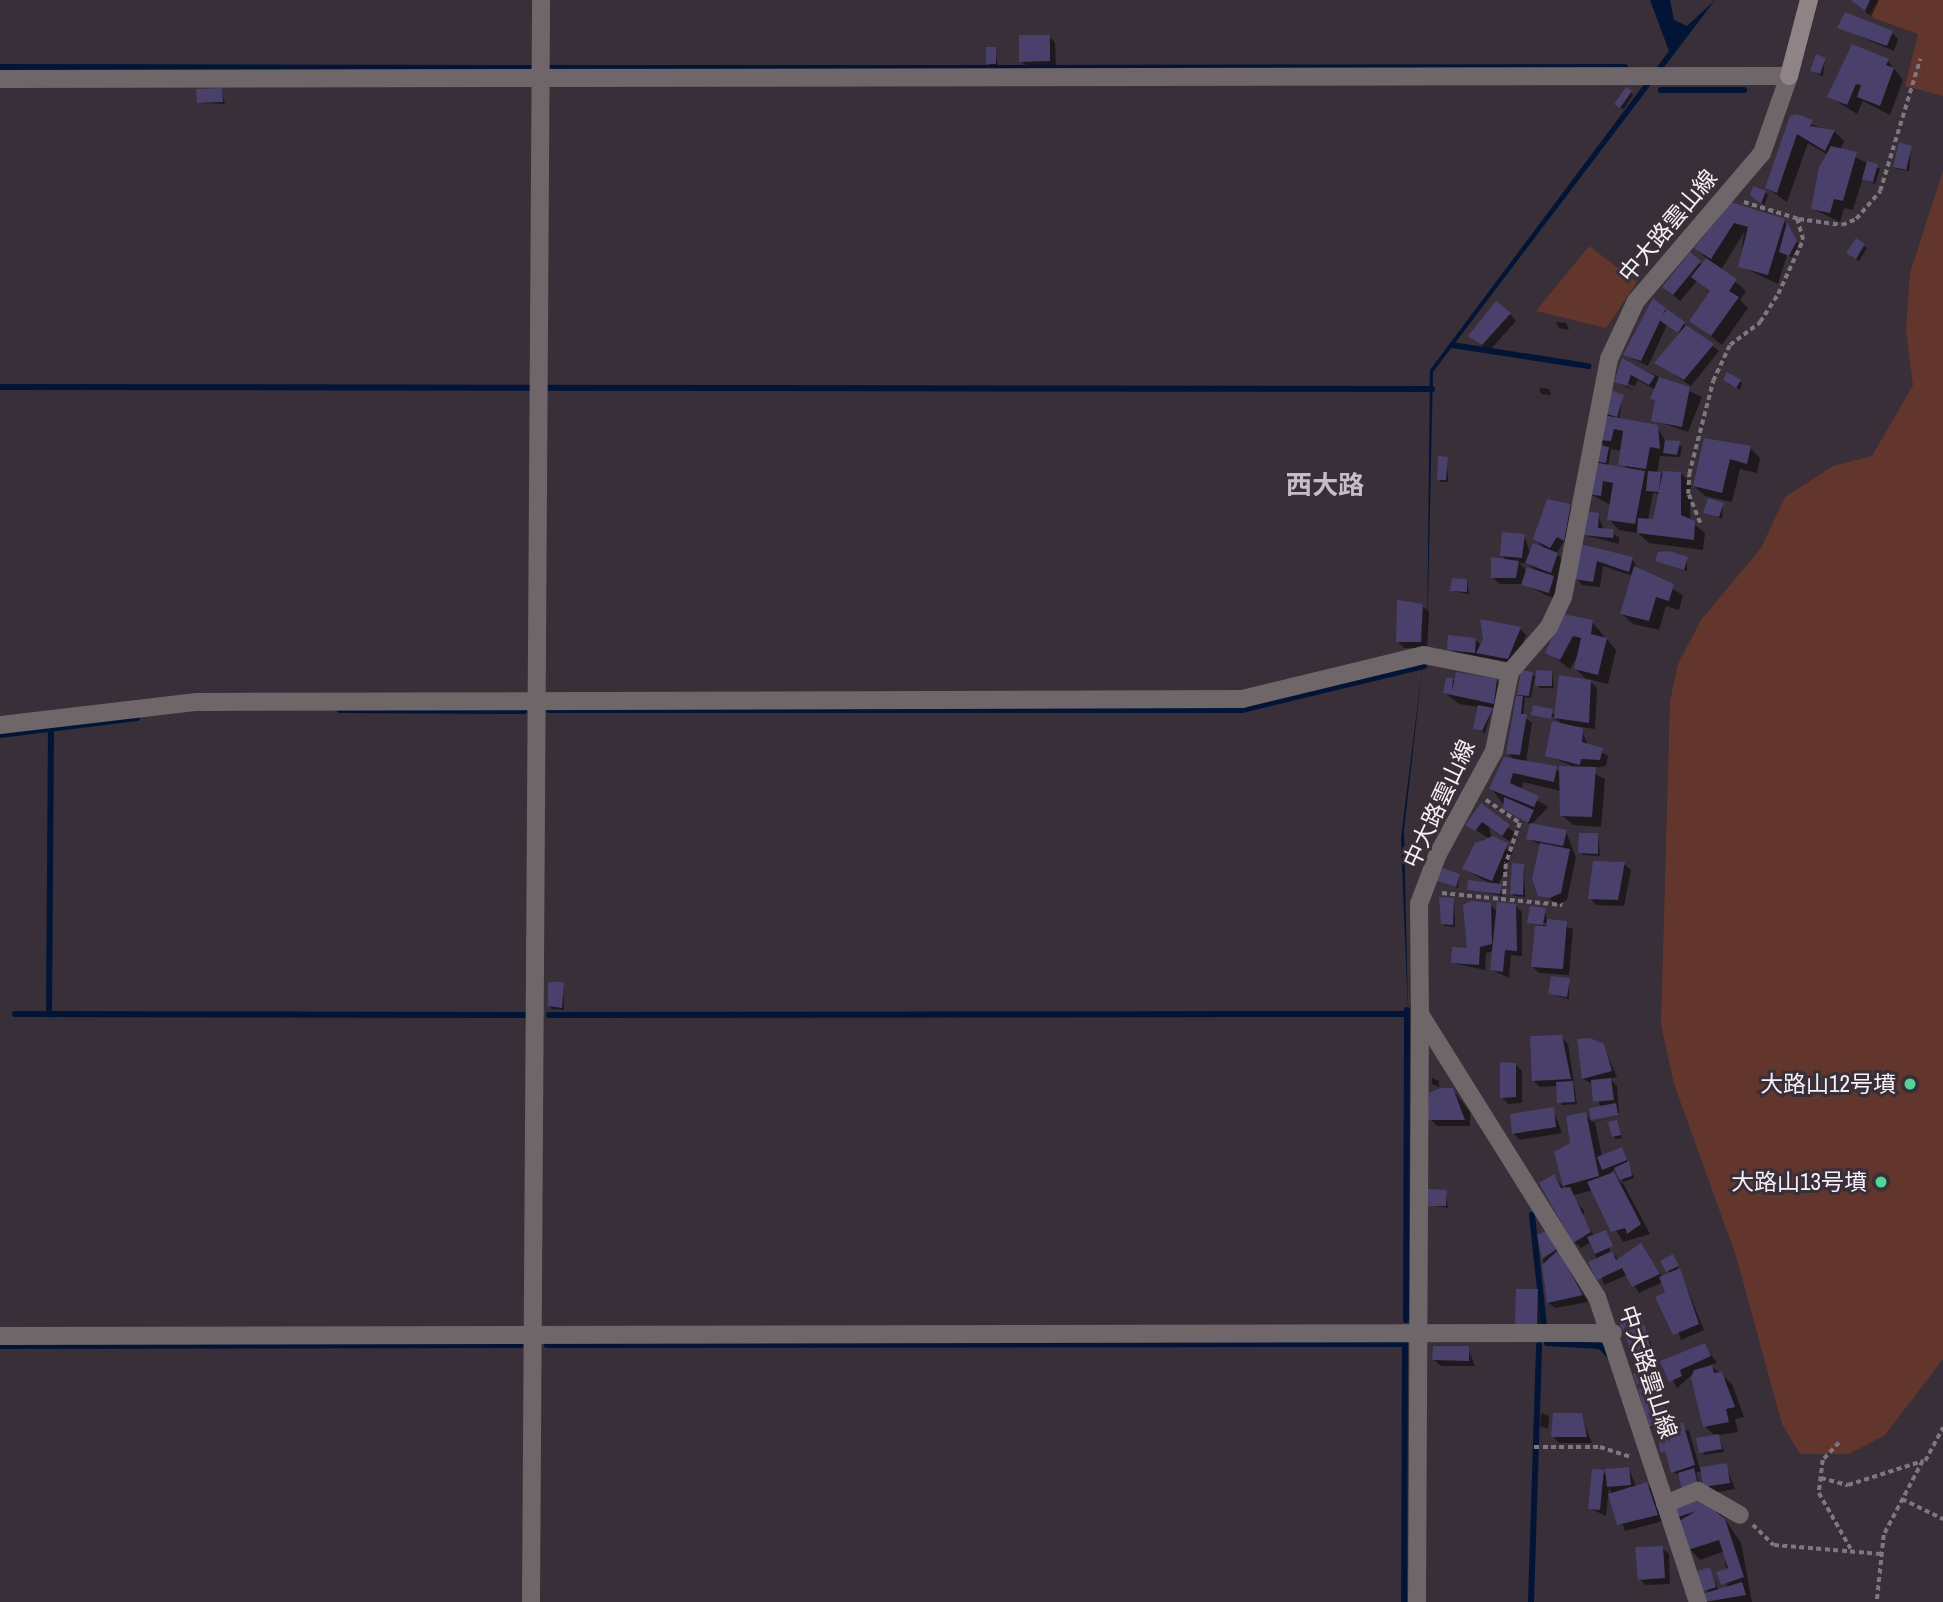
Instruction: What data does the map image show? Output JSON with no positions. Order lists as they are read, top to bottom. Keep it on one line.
{"streets":{"street":["中大路雲山線"]},"districts":["西大路"],"places":["大路山12号墳","大路山13号墳"]}
